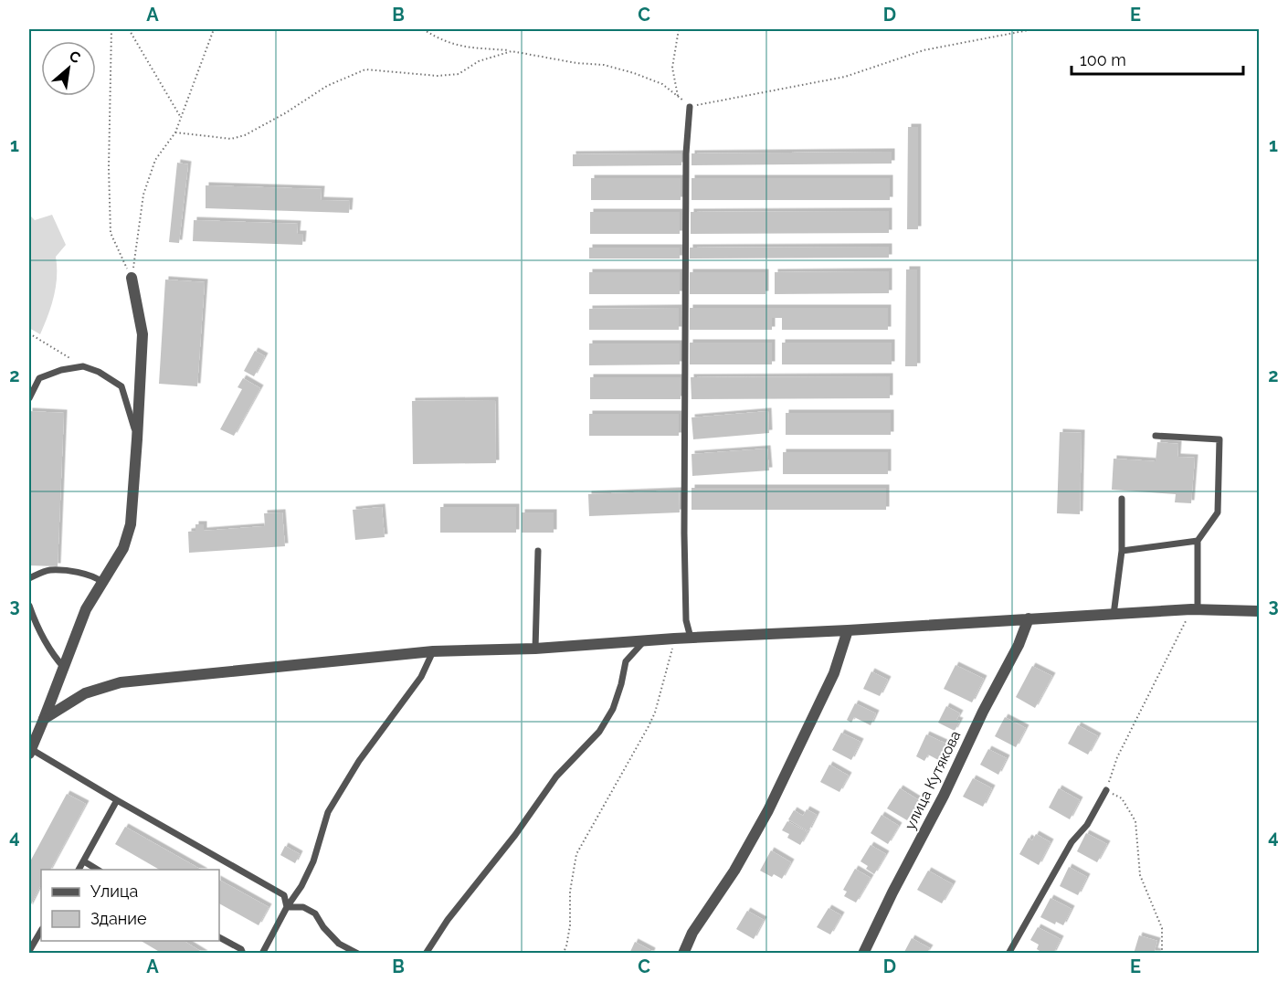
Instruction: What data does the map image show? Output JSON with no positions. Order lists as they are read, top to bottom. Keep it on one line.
{"streets":{"street":["улица Кутякова"]},"legend":["Улица","Здание"],"scale_bar":"100 m","north":"top right","grid":{"columns":["A","B","C","D","E"],"rows":["1","2","3","4"]}}
